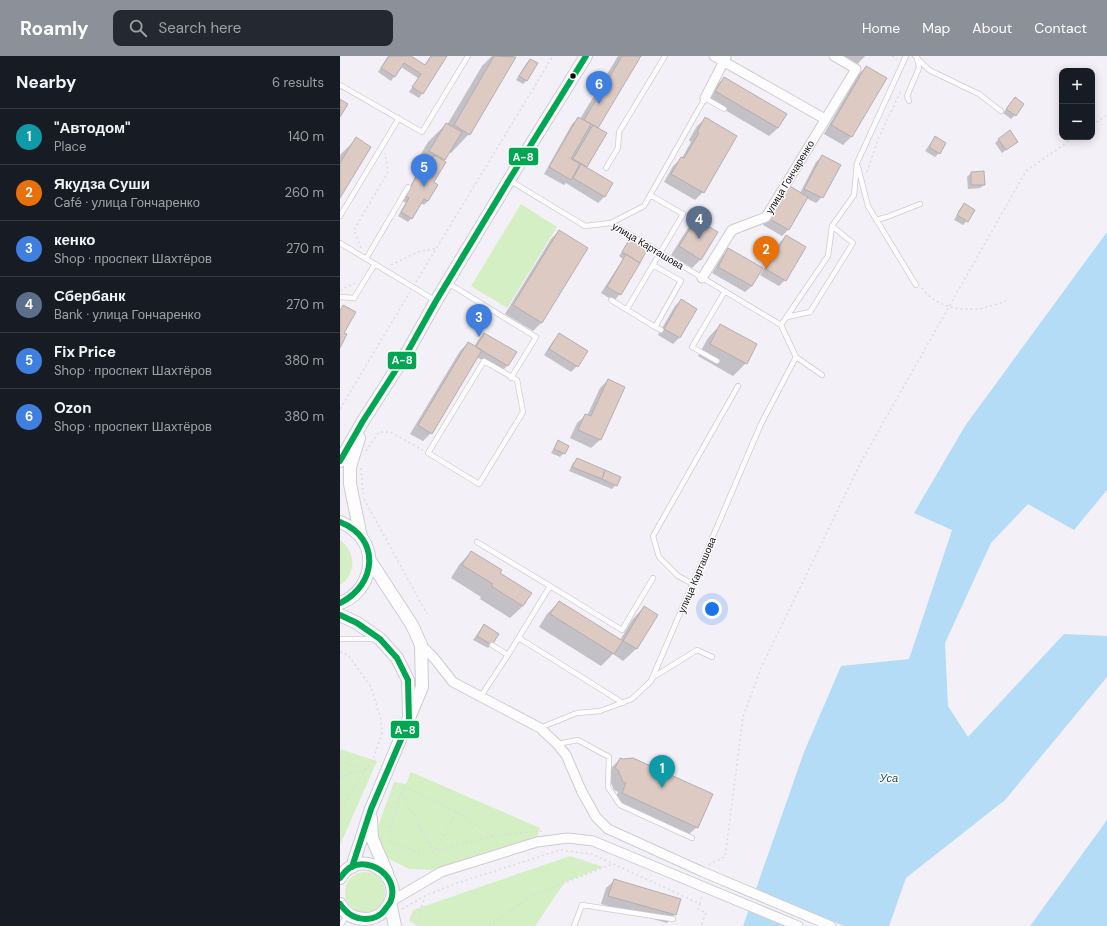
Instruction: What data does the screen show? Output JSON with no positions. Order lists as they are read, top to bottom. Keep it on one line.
{"streets":{"street":["улица Гончаренко"],"lane":["улица Карташова"]},"crossings":[["улица Гончаренко","улица Карташова"]],"water":["Уса"],"lines":["transit line А-8"],"page":{"header":"Roamly","search":"Search here","nav":["Home","Map","About","Contact"],"heading":["Nearby","6 results"],"map_buttons":["+","−"],"pins":["6","5","4","2","3","1"],"list":[{"mark":"1","name":"\"Автодом\"","note":"Place","value":"140 m"},{"mark":"2","name":"Якудза Суши","note":"Café · улица Гончаренко","value":"260 m"},{"mark":"3","name":"кенко","note":"Shop · проспект Шахтёров","value":"270 m"},{"mark":"4","name":"Сбербанк","note":"Bank · улица Гончаренко","value":"270 m"},{"mark":"5","name":"Fix Price","note":"Shop · проспект Шахтёров","value":"380 m"},{"mark":"6","name":"Ozon","note":"Shop · проспект Шахтёров","value":"380 m"}]}}
